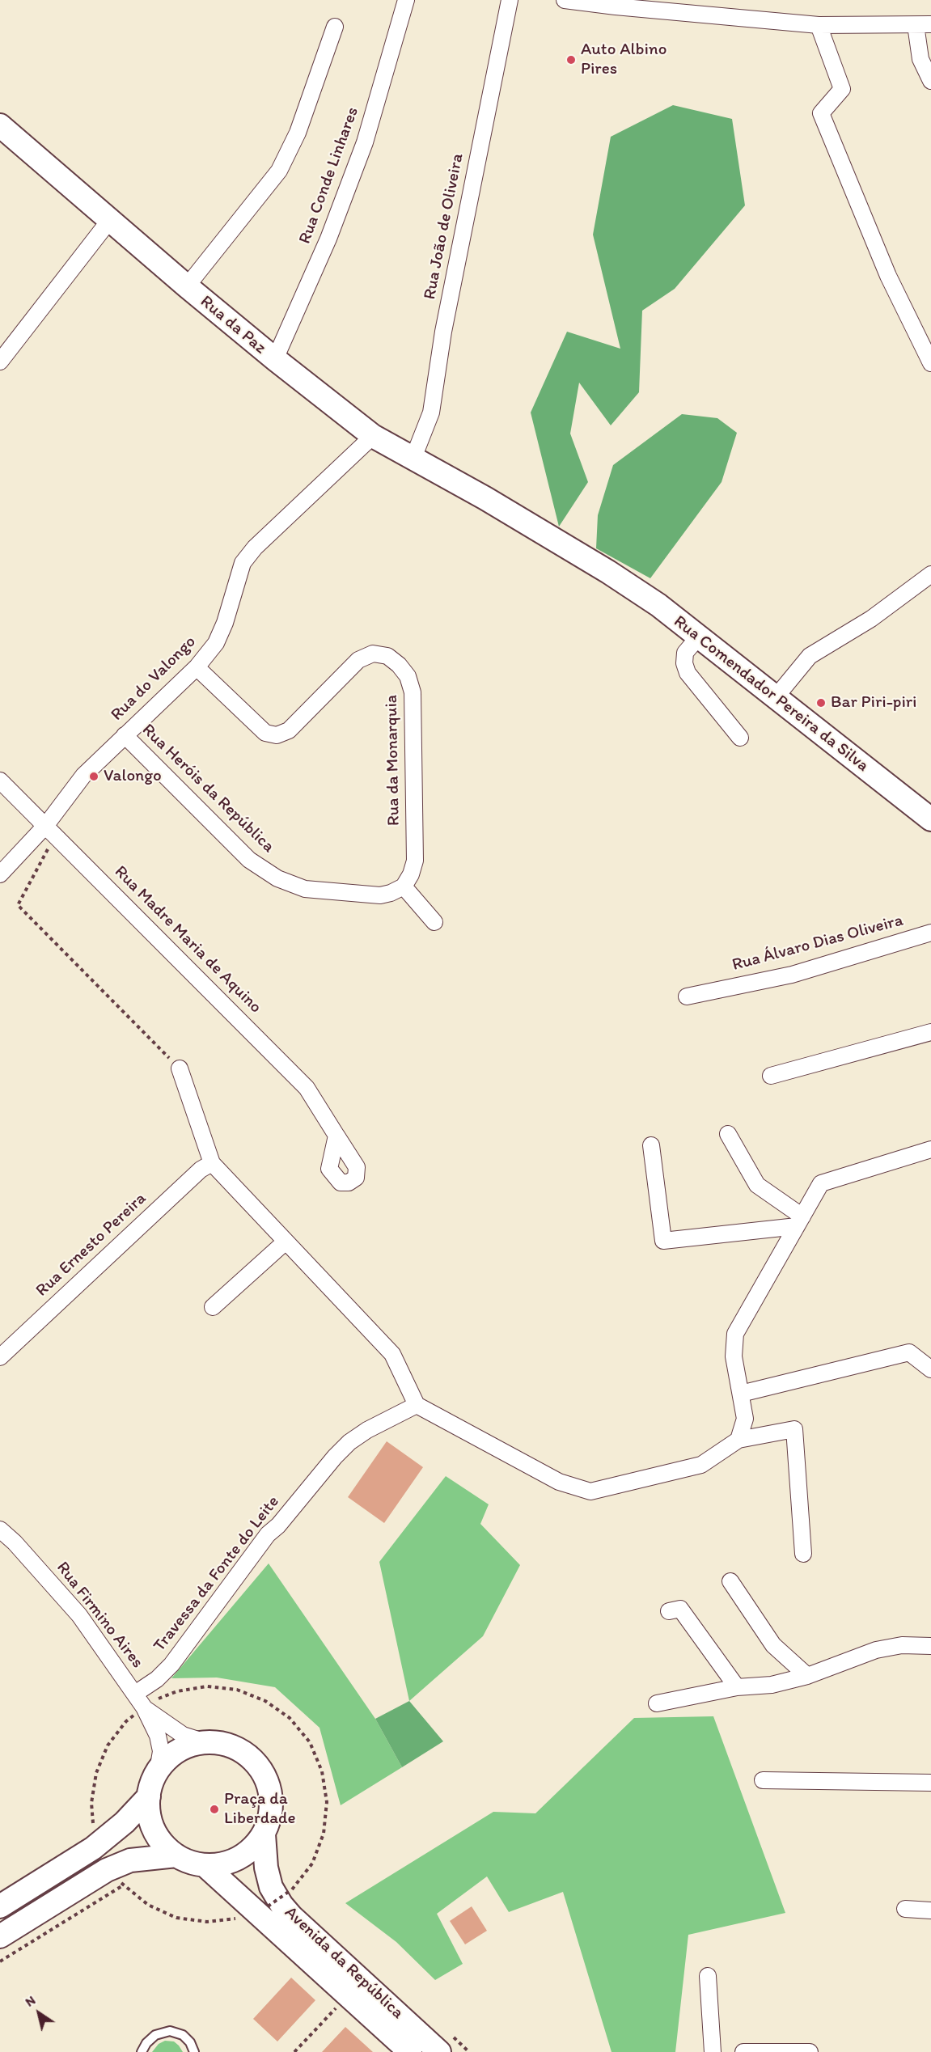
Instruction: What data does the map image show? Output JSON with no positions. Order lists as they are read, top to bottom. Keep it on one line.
{"streets":{"street":["Rua Conde Linhares","Rua João de Oliveira","Rua da Paz","Rua do Valongo","Rua Comendador Pereira da Silva","Rua da Monarquia","Rua Heróis da República","Rua Madre Maria de Aquino","Rua Álvaro Dias Oliveira","Rua Ernesto Pereira","Travessa da Fonte do Leite","Rua Firmino Aires","Avenida da República"]},"crossings":[["Rua Conde Linhares","Rua da Paz"],["Rua João de Oliveira","Rua da Paz"],["Rua da Paz","Rua do Valongo"],["Rua da Paz","Rua Comendador Pereira da Silva"],["Rua do Valongo","Rua da Monarquia"],["Rua do Valongo","Rua Heróis da República"],["Rua do Valongo","Rua Madre Maria de Aquino"],["Rua da Monarquia","Rua Heróis da República"],["Travessa da Fonte do Leite","Rua Firmino Aires"]],"places":["Auto Albino Pires","Bar Piri-piri","Valongo","Praça da Liberdade"],"north":"top left"}
